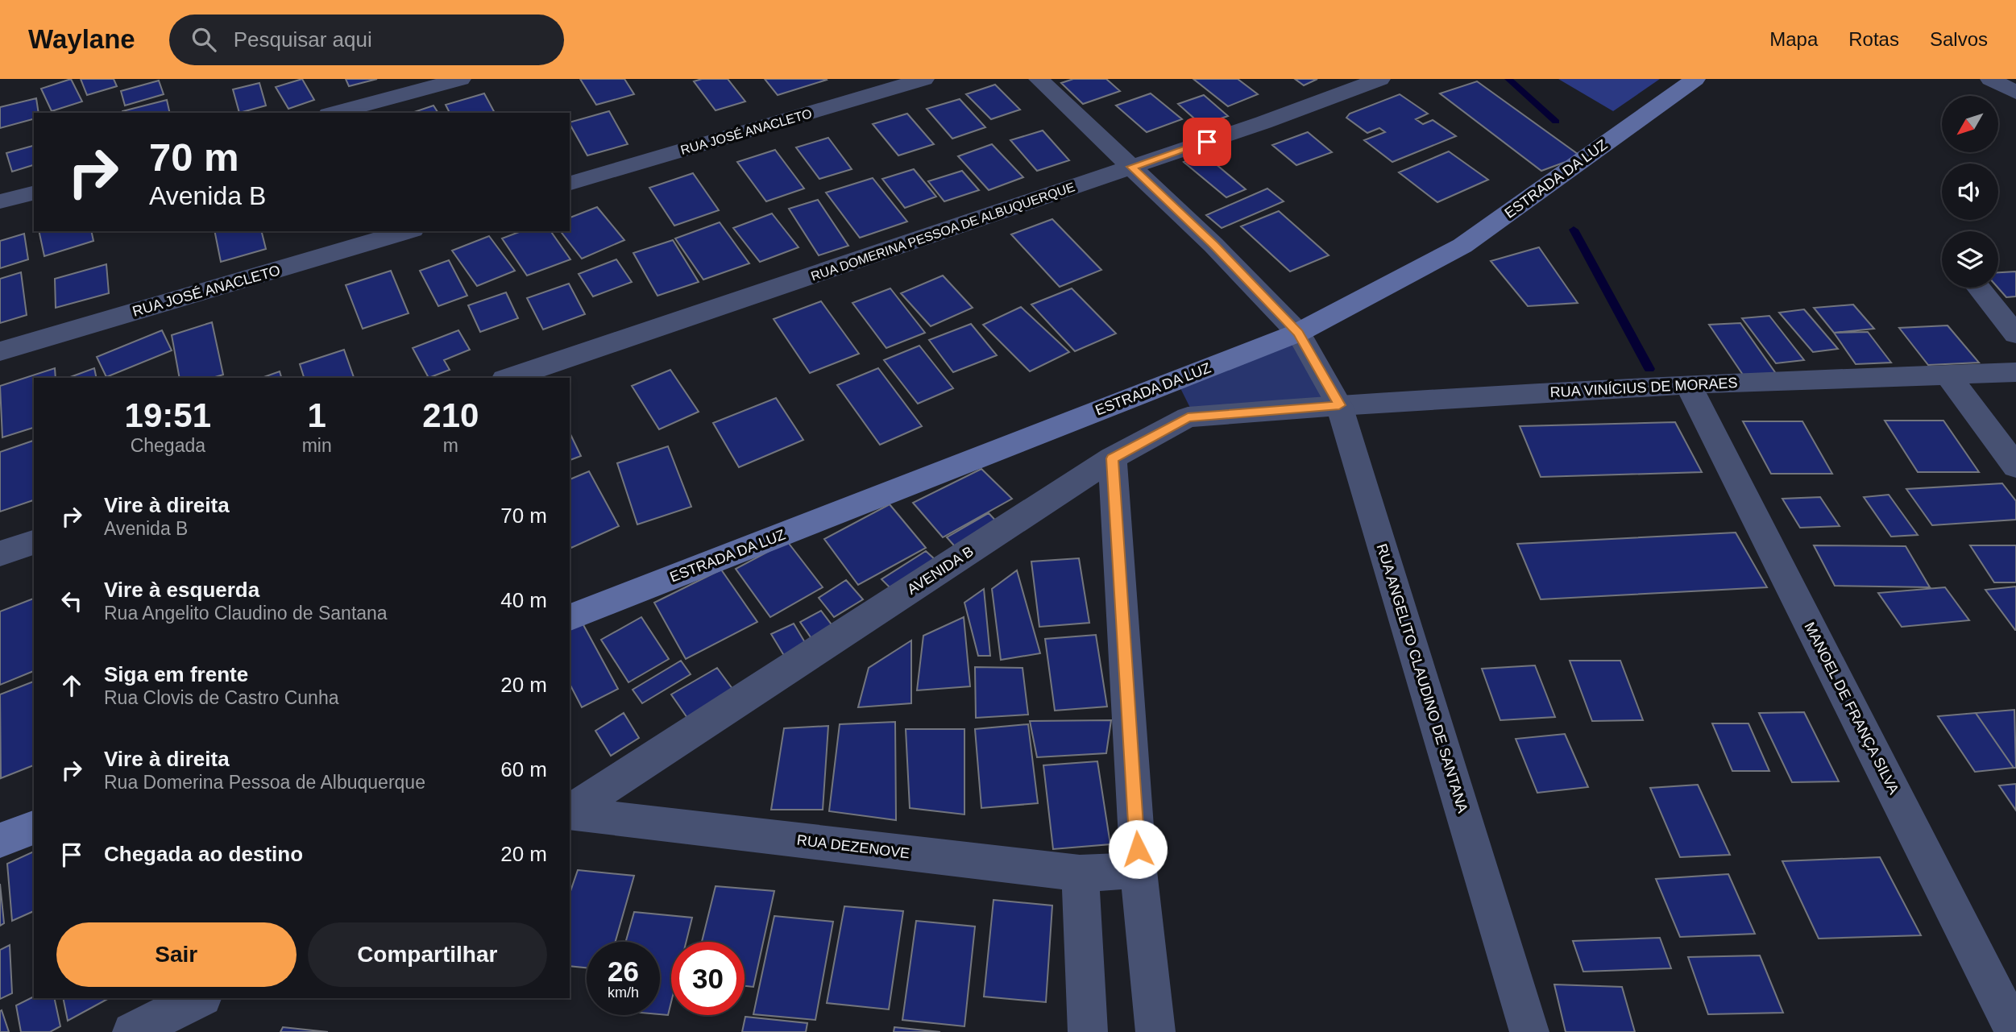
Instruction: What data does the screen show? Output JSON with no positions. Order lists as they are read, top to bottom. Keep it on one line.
{"streets":{"main road":["ESTRADA DA LUZ"],"street":["RUA JOSÉ ANACLETO","RUA DOMERINA PESSOA DE ALBUQUERQUE","RUA VINÍCIUS DE MORAES","AVENIDA B","RUA ANGELITO CLAUDINO DE SANTANA","MANOEL DE FRANÇA SILVA","RUA DEZENOVE"]},"crossings":[["ESTRADA DA LUZ","RUA ANGELITO CLAUDINO DE SANTANA"],["RUA DOMERINA PESSOA DE ALBUQUERQUE","RUA ANGELITO CLAUDINO DE SANTANA"],["RUA VINÍCIUS DE MORAES","AVENIDA B"],["RUA VINÍCIUS DE MORAES","RUA ANGELITO CLAUDINO DE SANTANA"],["RUA VINÍCIUS DE MORAES","MANOEL DE FRANÇA SILVA"],["AVENIDA B","RUA ANGELITO CLAUDINO DE SANTANA"]],"north":"bottom left","page":{"header":"Waylane","search":"Pesquisar aqui","nav":["Mapa","Rotas","Salvos"],"turn":["70 m","Avenida B"],"eta":["19:51","Chegada","1","min","210","m"],"list":[{"name":"Vire à direita","note":"Avenida B","value":"70 m"},{"name":"Vire à esquerda","note":"Rua Angelito Claudino de Santana","value":"40 m"},{"name":"Siga em frente","note":"Rua Clovis de Castro Cunha","value":"20 m"},{"name":"Vire à direita","note":"Rua Domerina Pessoa de Albuquerque","value":"60 m"},{"name":"Chegada ao destino","value":"20 m"}],"buttons":["Sair","Compartilhar"],"speed":"26 km/h","limit":"30"}}
